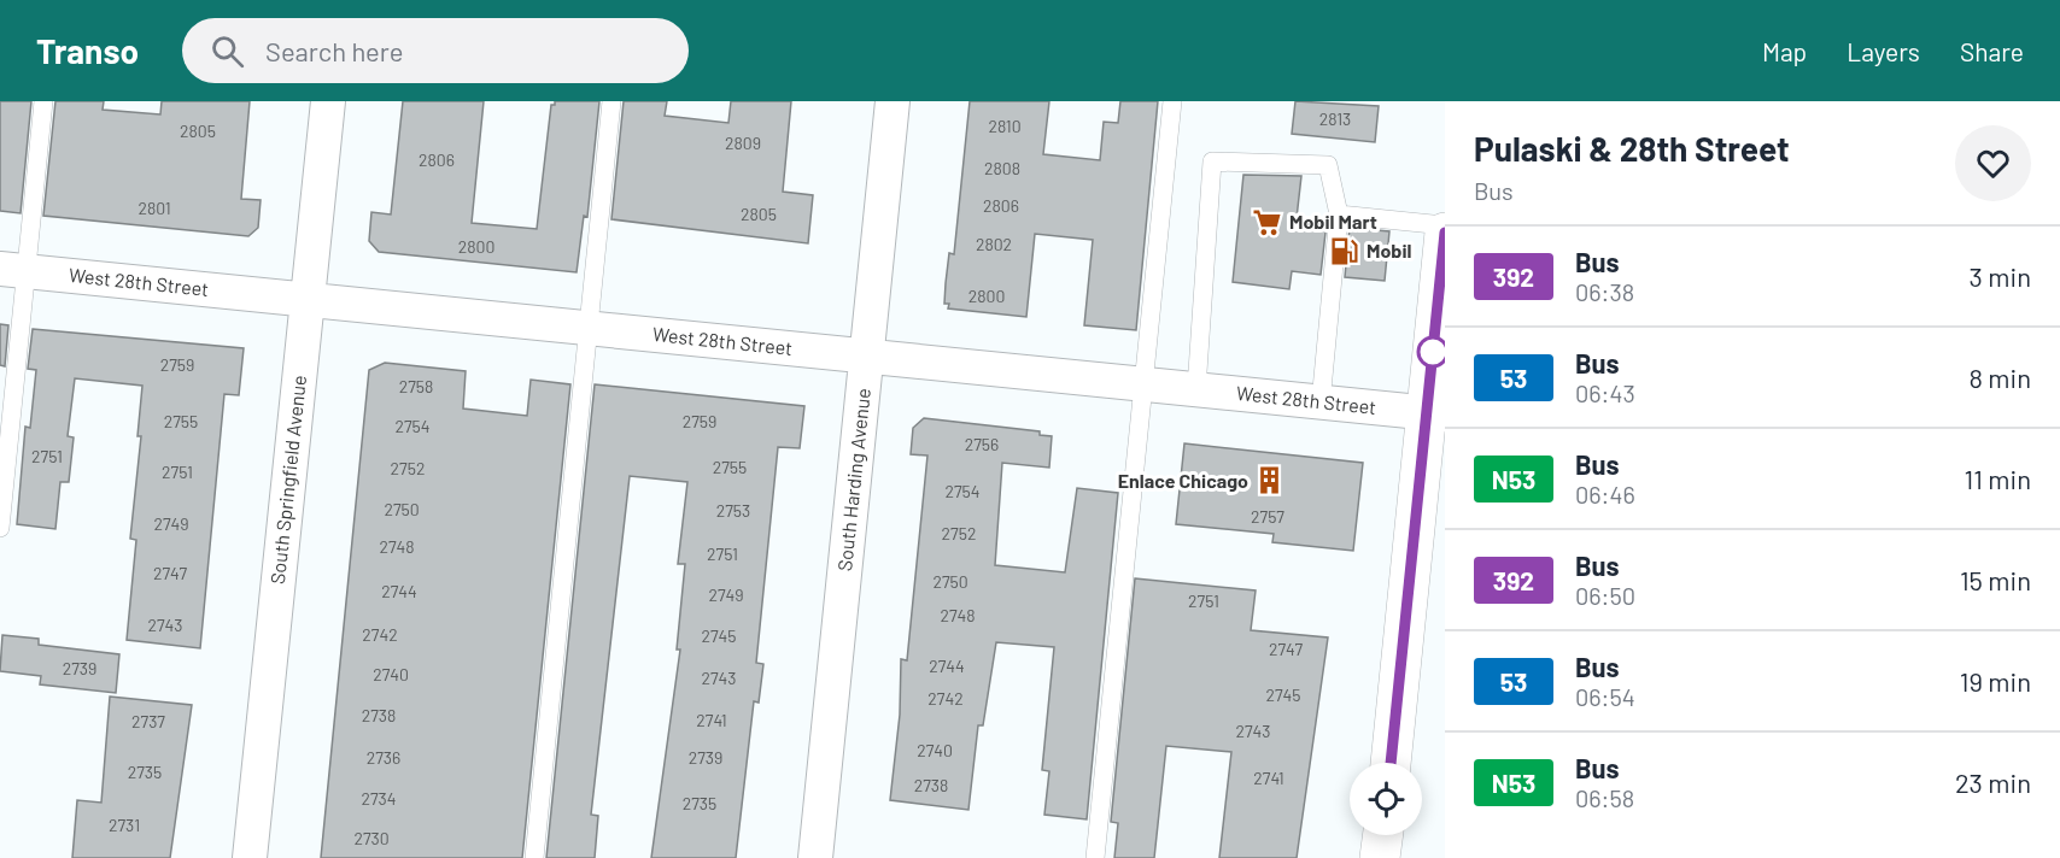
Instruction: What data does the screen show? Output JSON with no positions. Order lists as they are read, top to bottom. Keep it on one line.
{"streets":{"street":["West 28th Street","South Springfield Avenue","South Harding Avenue"]},"crossings":[["West 28th Street","South Springfield Avenue"],["West 28th Street","South Harding Avenue"]],"places":{"supermarket":["Mobil Mart"],"fuel station":["Mobil"],"building":["Enlace Chicago"]},"lines":["bus line 392"],"house_numbers":["2813","2810","2805","2809","2806","2808","2806","2801","2805","2802","2800","2800","2759","2758","2755","2759","2754","2756","2751","2755","2752","2751","2754","2750","2753","2757","2749","2752","2748","2751","2747","2750","2744","2749","2751","2748","2743","2742","2745","2747","2744","2739","2740","2743","2745","2742","2738","2741","2737","2743","2740","2736","2739","2735","2741","2738","2734","2735","2731","2730"],"page":{"header":"Transo","search":"Search here","nav":["Map","Layers","Share"],"heading":["Pulaski & 28th Street","Bus"],"list":[{"mark":"392","name":"Bus","note":"06:38","value":"3 min"},{"mark":"53","name":"Bus","note":"06:43","value":"8 min"},{"mark":"N53","name":"Bus","note":"06:46","value":"11 min"},{"mark":"392","name":"Bus","note":"06:50","value":"15 min"},{"mark":"53","name":"Bus","note":"06:54","value":"19 min"},{"mark":"N53","name":"Bus","note":"06:58","value":"23 min"}]}}
